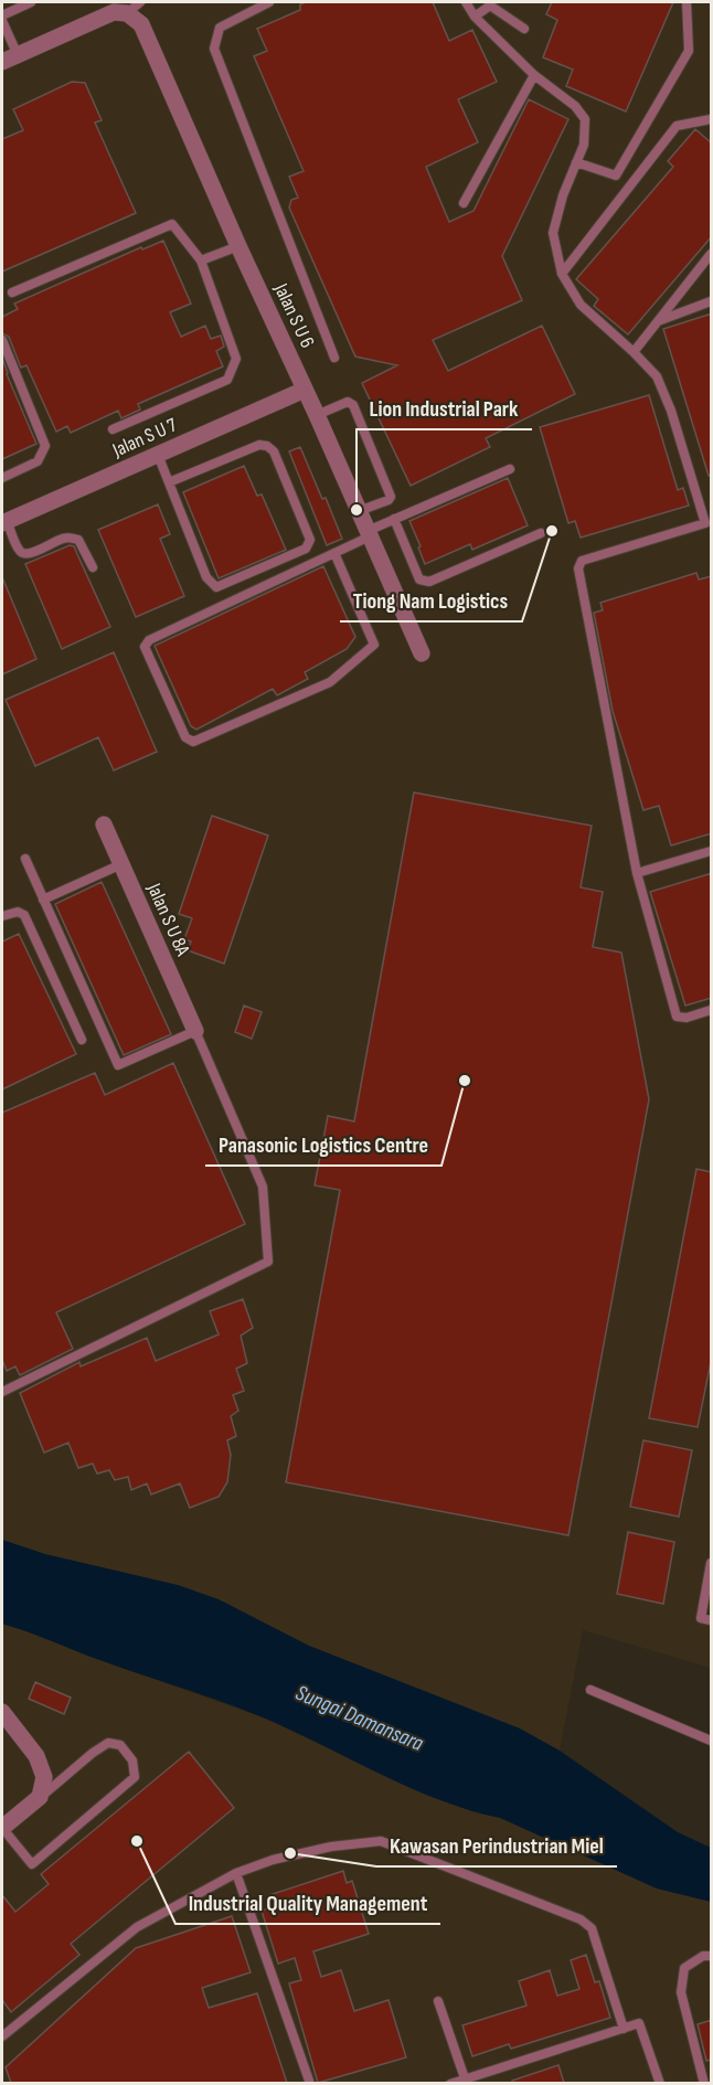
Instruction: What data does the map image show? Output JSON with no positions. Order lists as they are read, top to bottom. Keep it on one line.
{"streets":{"street":["Jalan S U 6","Jalan S U 7","Jalan S U 8A"]},"crossings":[["Jalan S U 6","Jalan S U 7"]],"water":["Sungai Damansara"],"places":["Lion Industrial Park","Tiong Nam Logistics","Panasonic Logistics Centre","Industrial Quality Management","Kawasan Perindustrian Miel"]}
